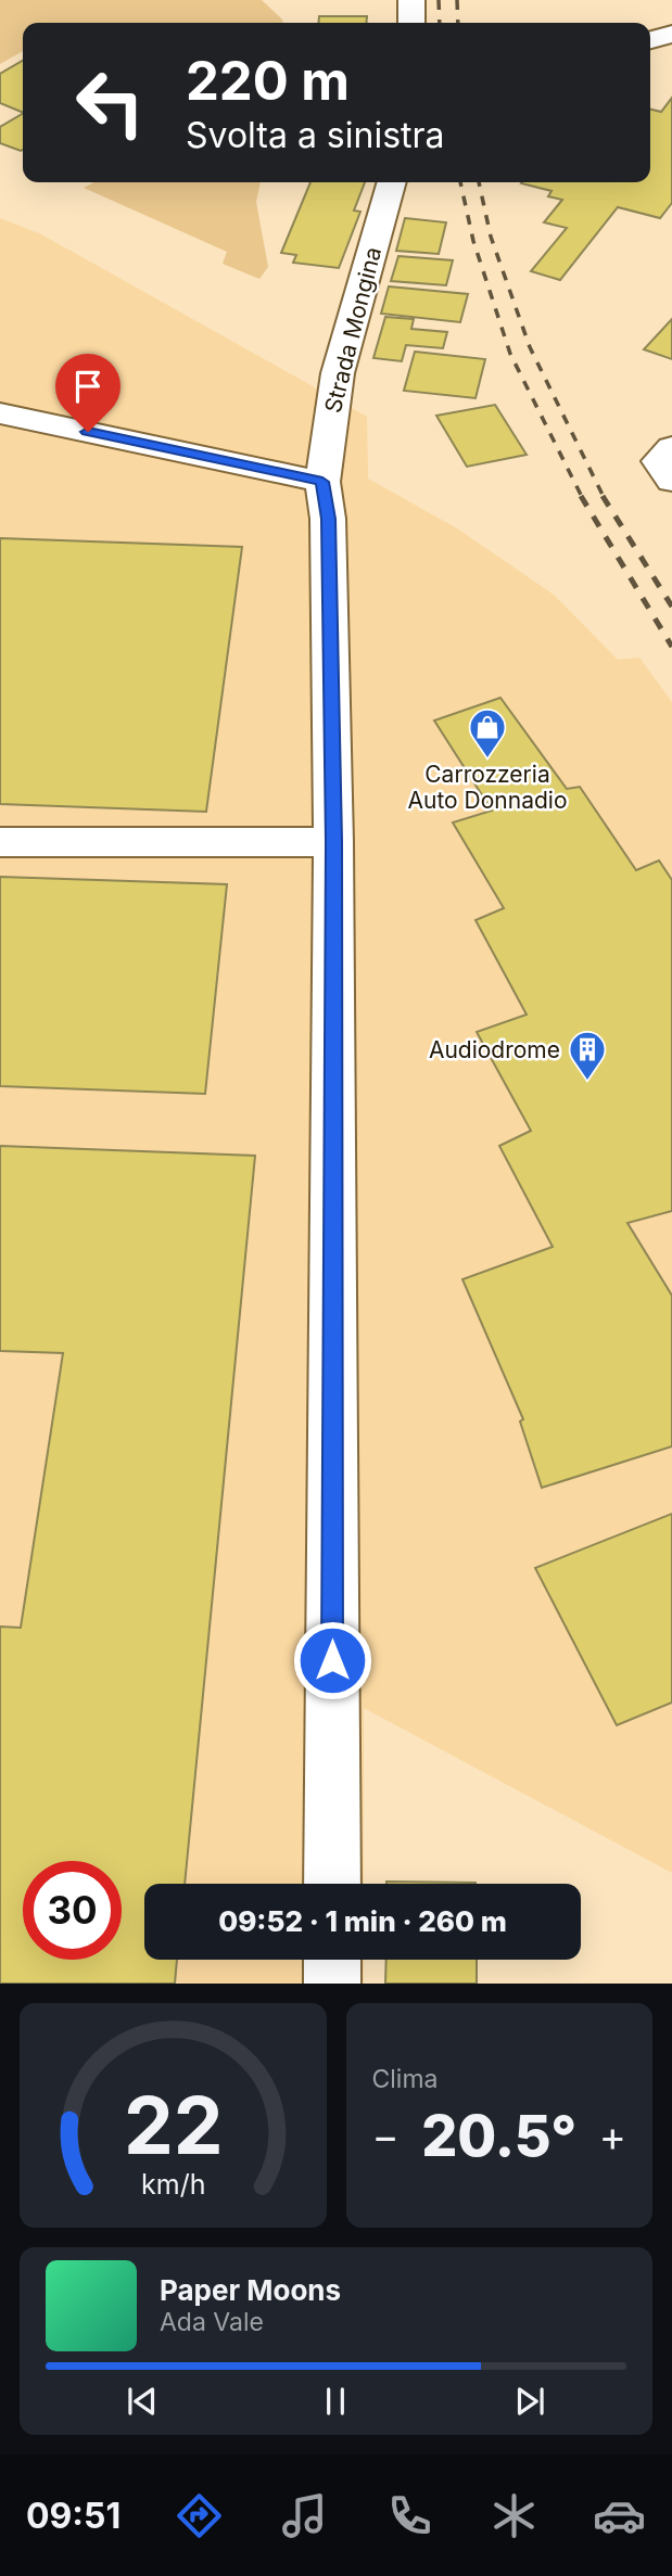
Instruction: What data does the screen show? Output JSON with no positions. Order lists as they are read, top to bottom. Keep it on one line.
{"streets":{"street":["Strada Mongina"]},"places":{"shop":["Carrozzeria Auto Donnadio"],"building":["Audiodrome"]},"page":{"turn":["220 m","Svolta a sinistra"],"limit":"30","trip":"09:52 · 1 min · 260 m","tile":"Clima","heat":["−","20.5°","+"],"song":["Paper Moons","Ada Vale"],"tabs":"09:51","gauge":["22","km/h"]}}
